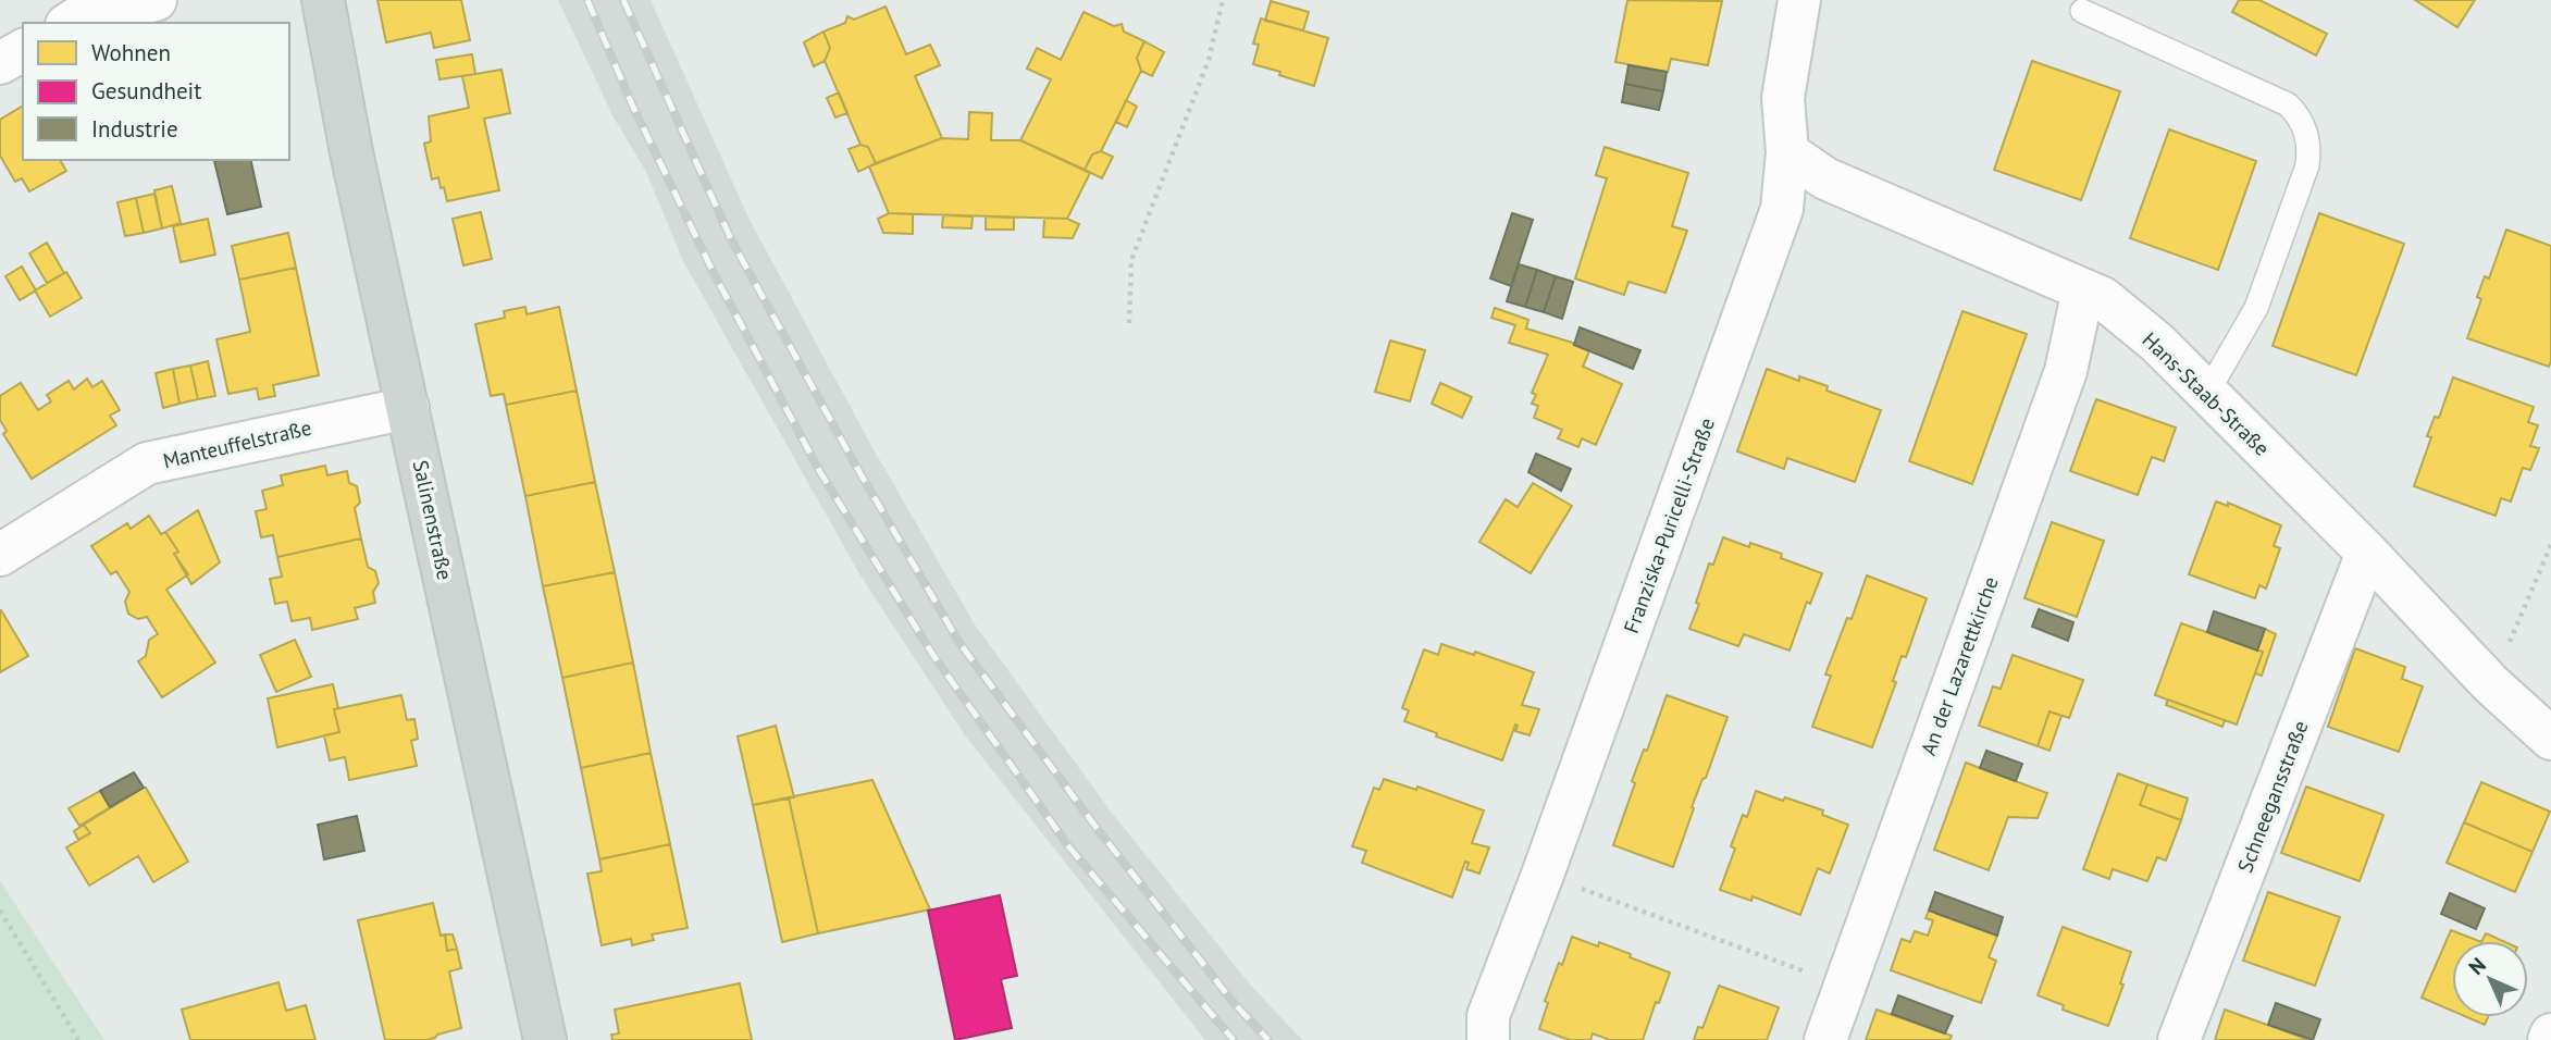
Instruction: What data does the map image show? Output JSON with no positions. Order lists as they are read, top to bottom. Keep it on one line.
{"streets":{"main road":["Salinenstraße"],"street":["Hans-Staab-Straße","Manteuffelstraße","Franziska-Puricelli-Straße","An der Lazarettkirche","Schneegansstraße"]},"crossings":[["Hans-Staab-Straße","Franziska-Puricelli-Straße"],["Hans-Staab-Straße","An der Lazarettkirche"],["Hans-Staab-Straße","Schneegansstraße"],["Manteuffelstraße","Salinenstraße"]],"legend":["Wohnen","Gesundheit","Industrie"],"north":"top left"}
